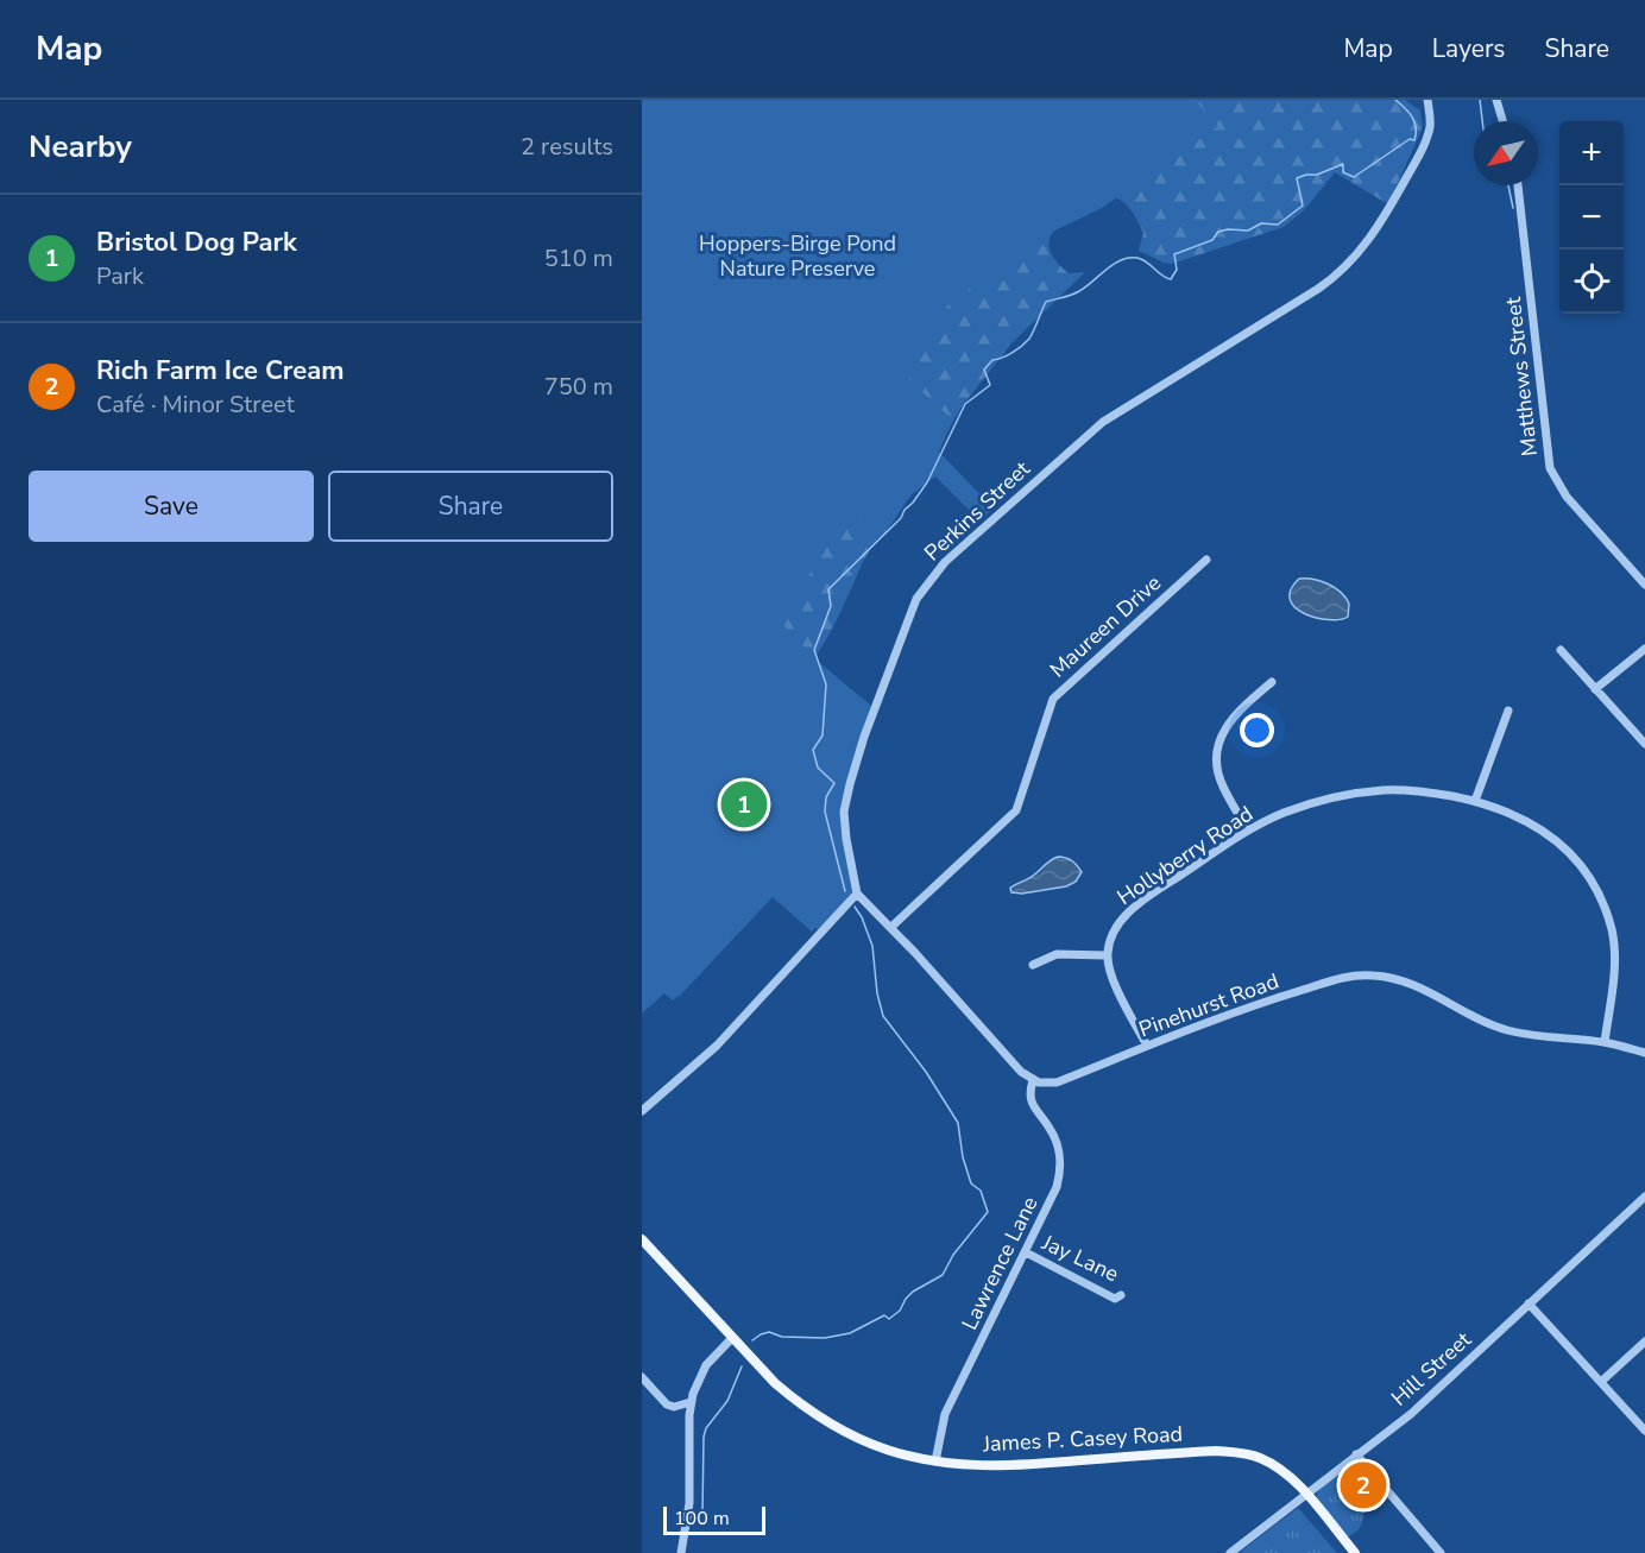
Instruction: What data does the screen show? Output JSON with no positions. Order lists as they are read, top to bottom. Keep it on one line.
{"streets":{"main road":["James P. Casey Road"],"street":["Matthews Street","Perkins Street","Maureen Drive","Hollyberry Road","Pinehurst Road","Jay Lane","Lawrence Lane","Hill Street"]},"crossings":[["Hollyberry Road","Pinehurst Road"],["Pinehurst Road","Lawrence Lane"],["Jay Lane","Lawrence Lane"],["Lawrence Lane","James P. Casey Road"],["Hill Street","James P. Casey Road"]],"parks":["Hoppers-Birge Pond Nature Preserve"],"scale_bar":"100 m","north":"bottom left","page":{"header":"Map","nav":["Map","Layers","Share"],"heading":["Nearby","2 results"],"map_buttons":["+","−"],"list":[{"mark":"1","name":"Bristol Dog Park","note":"Park","value":"510 m"},{"mark":"2","name":"Rich Farm Ice Cream","note":"Café · Minor Street","value":"750 m"}],"buttons":["Save","Share"],"pins":["1","2"],"scale":"100 m"}}
